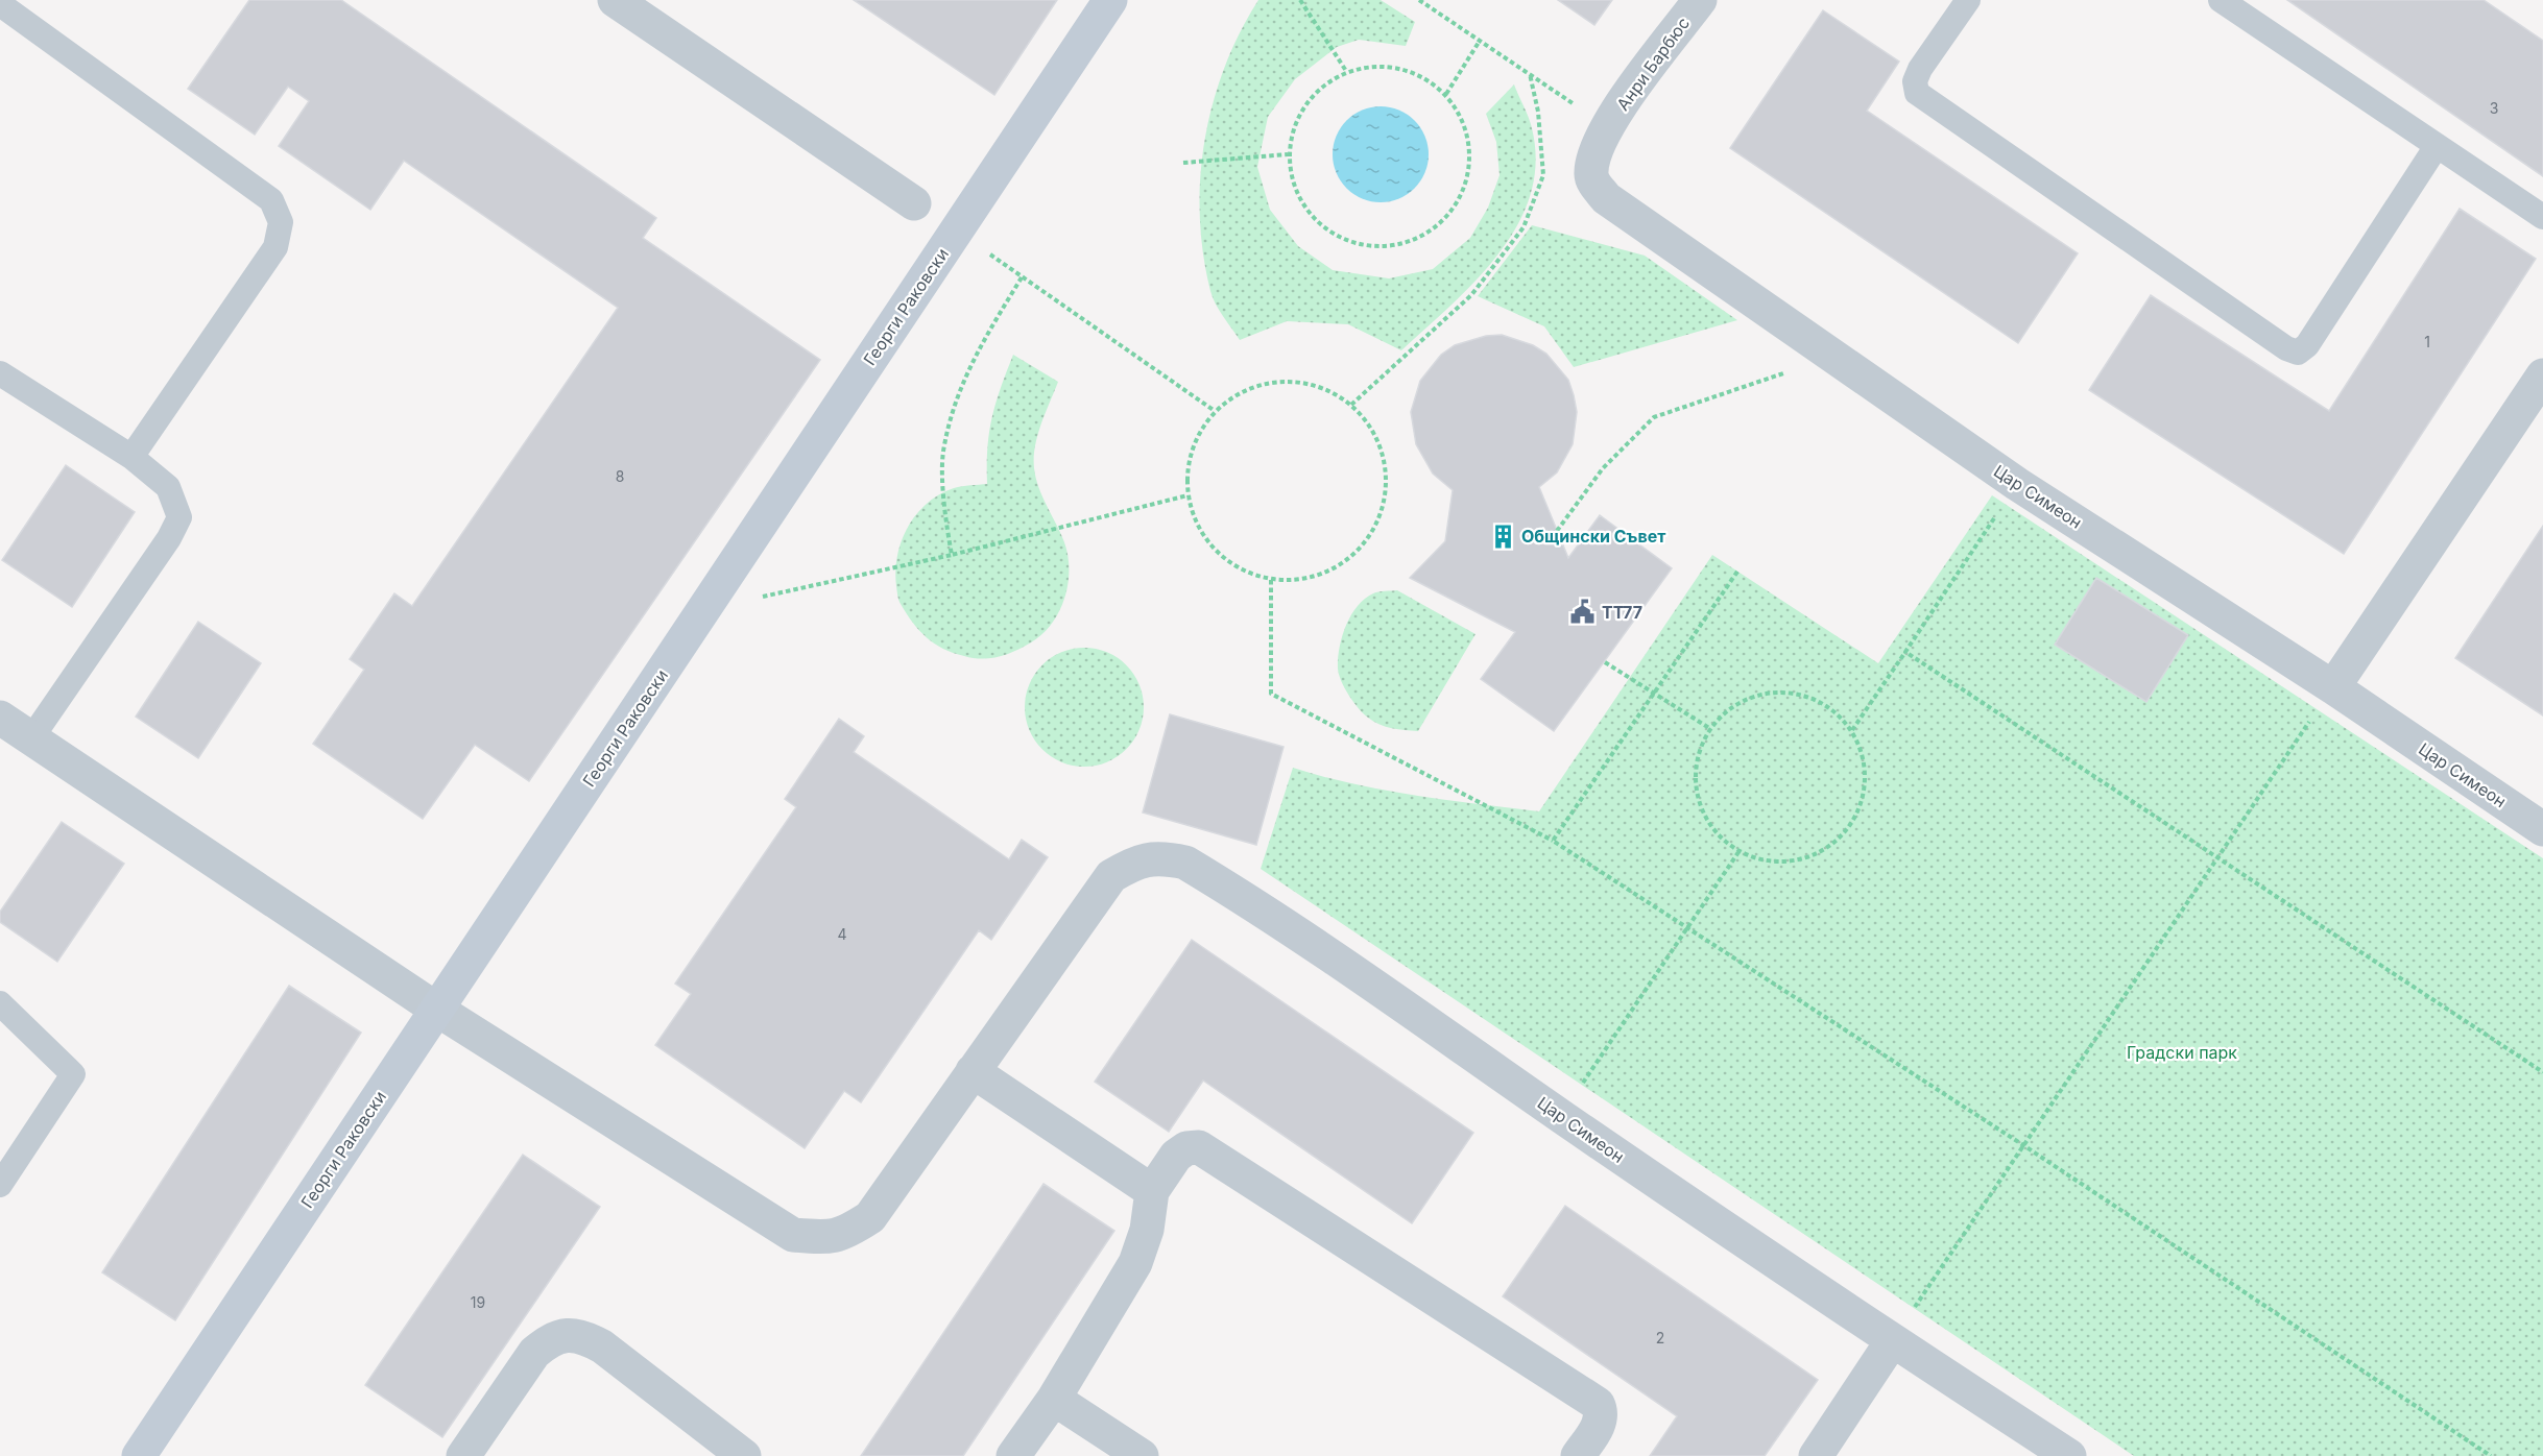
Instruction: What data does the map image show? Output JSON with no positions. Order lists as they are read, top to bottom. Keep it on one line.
{"streets":{"street":["Анри Барбюс","Георги Раковски","Цар Симеон"]},"crossings":[["Анри Барбюс","Цар Симеон"],["Георги Раковски","Цар Симеон"]],"parks":["Градски парк"],"places":{"building":["Общински Съвет"],"public building":["TT77"]},"house_numbers":["3","1","8","4","19","2"]}
